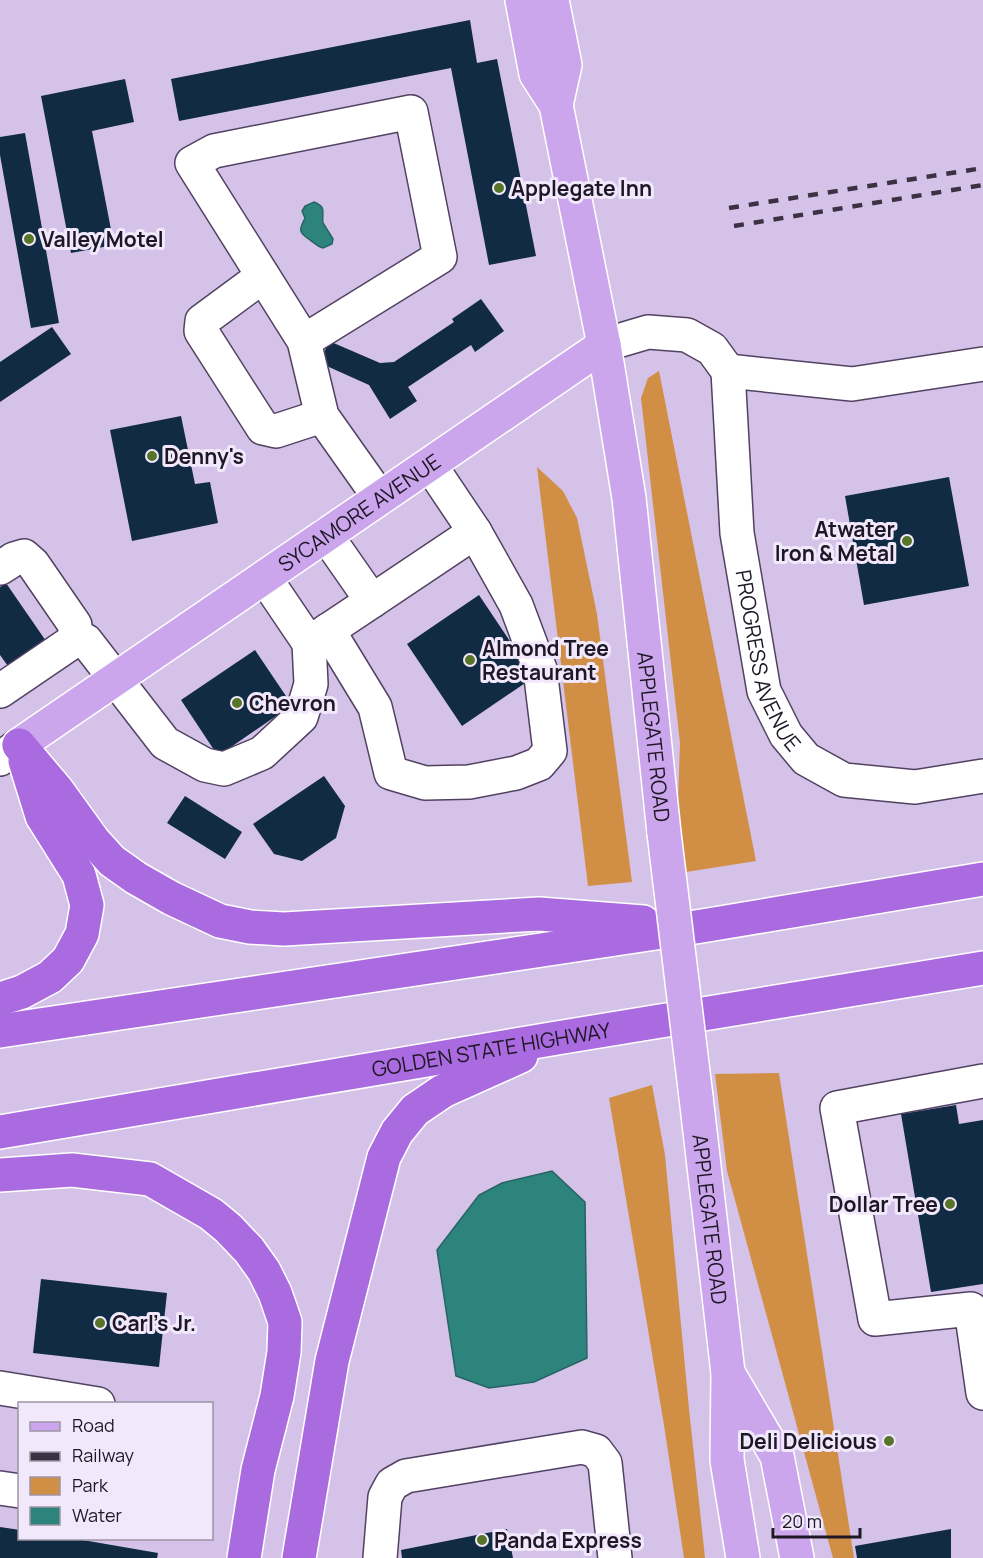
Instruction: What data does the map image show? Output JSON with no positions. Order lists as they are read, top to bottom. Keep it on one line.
{"streets":{"highway":["GOLDEN STATE HIGHWAY"],"main road":["SYCAMORE AVENUE","APPLEGATE ROAD"],"street":["PROGRESS AVENUE"]},"crossings":[["SYCAMORE AVENUE","PROGRESS AVENUE"],["SYCAMORE AVENUE","APPLEGATE ROAD"]],"places":["Applegate Inn","Valley Motel","Denny's","Atwater Iron & Metal","Almond Tree Restaurant","Chevron","Dollar Tree","Carl's Jr.","Deli Delicious","Panda Express"],"legend":["Road","Railway","Park","Water"],"scale_bar":"20 m"}
